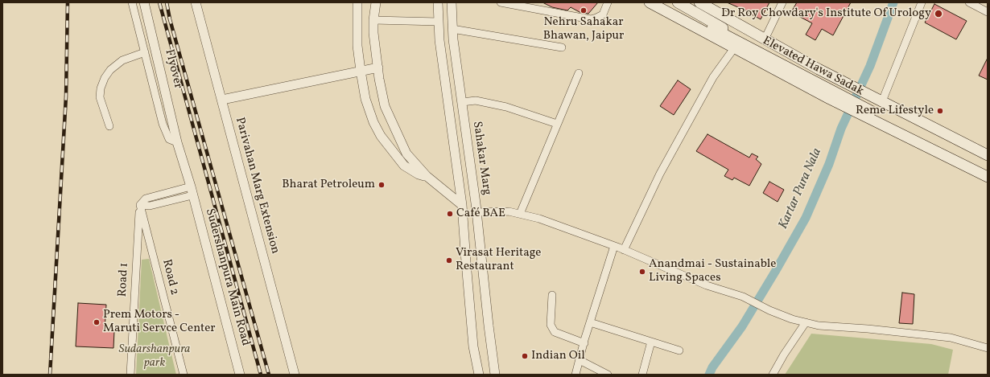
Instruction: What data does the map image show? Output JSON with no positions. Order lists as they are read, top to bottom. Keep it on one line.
{"streets":{"main road":["Elevated Hawa Sadak"],"street":["Flyover","Sahakar Marg","Parivahan Marg Extension","Road 2","Sudershanpura Main Road","Road 1"]},"crossings":[["Flyover","Sudershanpura Main Road"],["Road 2","Road 1"]],"water":["Kartar Pura Nala"],"parks":["Sudarshanpura park"],"places":["Nehru Sahakar Bhawan, Jaipur","Dr Roy Chowdary's Institute Of Urology","Reme Lifestyle","Bharat Petroleum","Café BAE","Virasat Heritage Restaurant","Anandmai - Sustainable Living Spaces","Prem Motors - Maruti Servce Center","Indian Oil"]}
